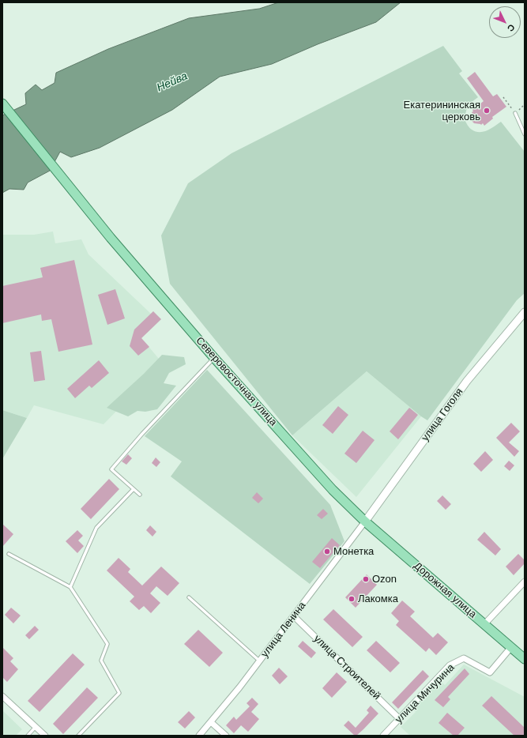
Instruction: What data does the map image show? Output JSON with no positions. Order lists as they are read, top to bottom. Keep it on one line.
{"streets":{"main road":["Северовосточная улица","Дорожная улица"],"street":["улица Гоголя","улица Ленина","улица Строителей","улица Мичурина"]},"crossings":[["Северовосточная улица","улица Гоголя"],["Северовосточная улица","Дорожная улица"],["Северовосточная улица","улица Ленина"],["улица Гоголя","Дорожная улица"],["улица Гоголя","улица Ленина"],["Дорожная улица","улица Ленина"],["Дорожная улица","улица Мичурина"],["улица Ленина","улица Строителей"],["улица Строителей","улица Мичурина"]],"water":["Нейва"],"places":["Екатерининская церковь","Монетка","Ozon","Лакомка"],"north":"bottom right"}
